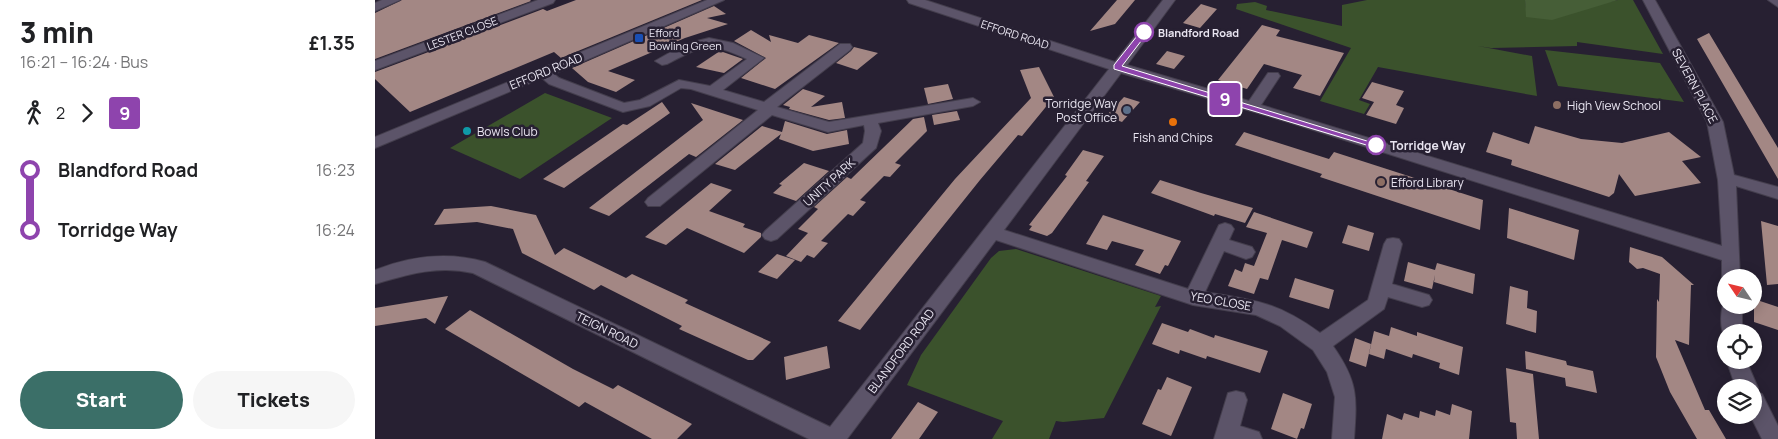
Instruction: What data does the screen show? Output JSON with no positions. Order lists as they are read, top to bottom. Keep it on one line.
{"streets":{"street":["LESTER CLOSE","EFFORD ROAD","SEVERN PLACE","UNITY PARK","YEO CLOSE","TEIGN ROAD","BLANDFORD ROAD"]},"crossings":[["EFFORD ROAD","BLANDFORD ROAD"],["YEO CLOSE","BLANDFORD ROAD"],["TEIGN ROAD","BLANDFORD ROAD"]],"places":{"other":["Blandford Road","High View School","Torridge Way Post Office","Fish and Chips","Bowls Club","Torridge Way","Efford Library"],"transit":["Efford Bowling Green"]},"lines":["bus line 9"],"north":"top left","page":{"heading":["3 min","16:21 – 16:24 · Bus","£1.35"],"on_map":"9","legs":["2","9"],"list":[{"name":"Blandford Road","value":"16:23"},{"name":"Torridge Way","value":"16:24"}],"buttons":["Start","Tickets"]}}
